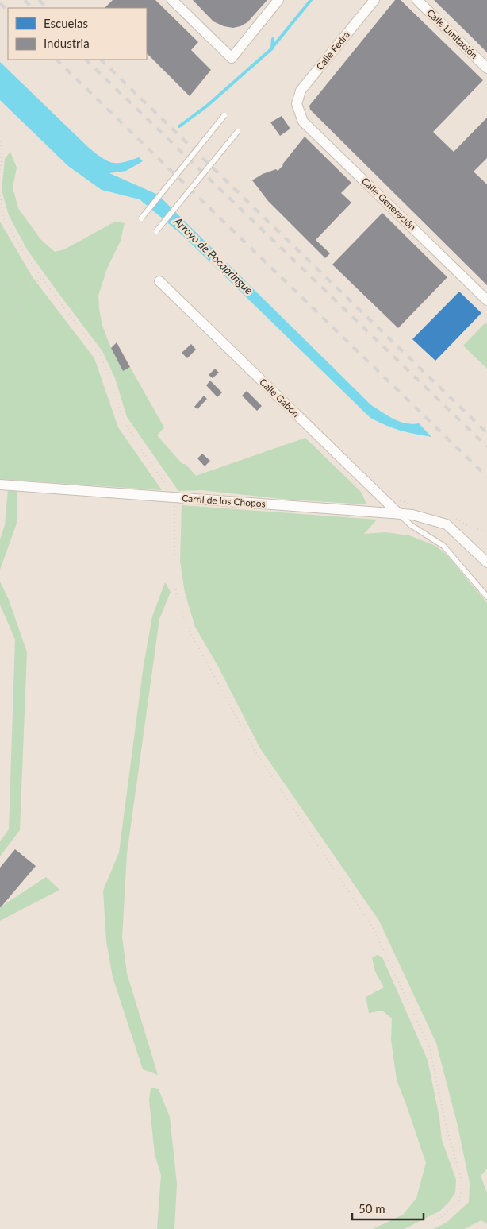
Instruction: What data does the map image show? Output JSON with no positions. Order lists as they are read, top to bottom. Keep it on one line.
{"streets":{"street":["Calle Limitación","Calle Fedra","Calle Generación","Calle Gabón","Carril de los Chopos"]},"crossings":[["Calle Fedra","Calle Generación"],["Calle Gabón","Carril de los Chopos"]],"water":["Arroyo de Pocapringue"],"legend":["Escuelas","Industria"],"scale_bar":"50 m"}
